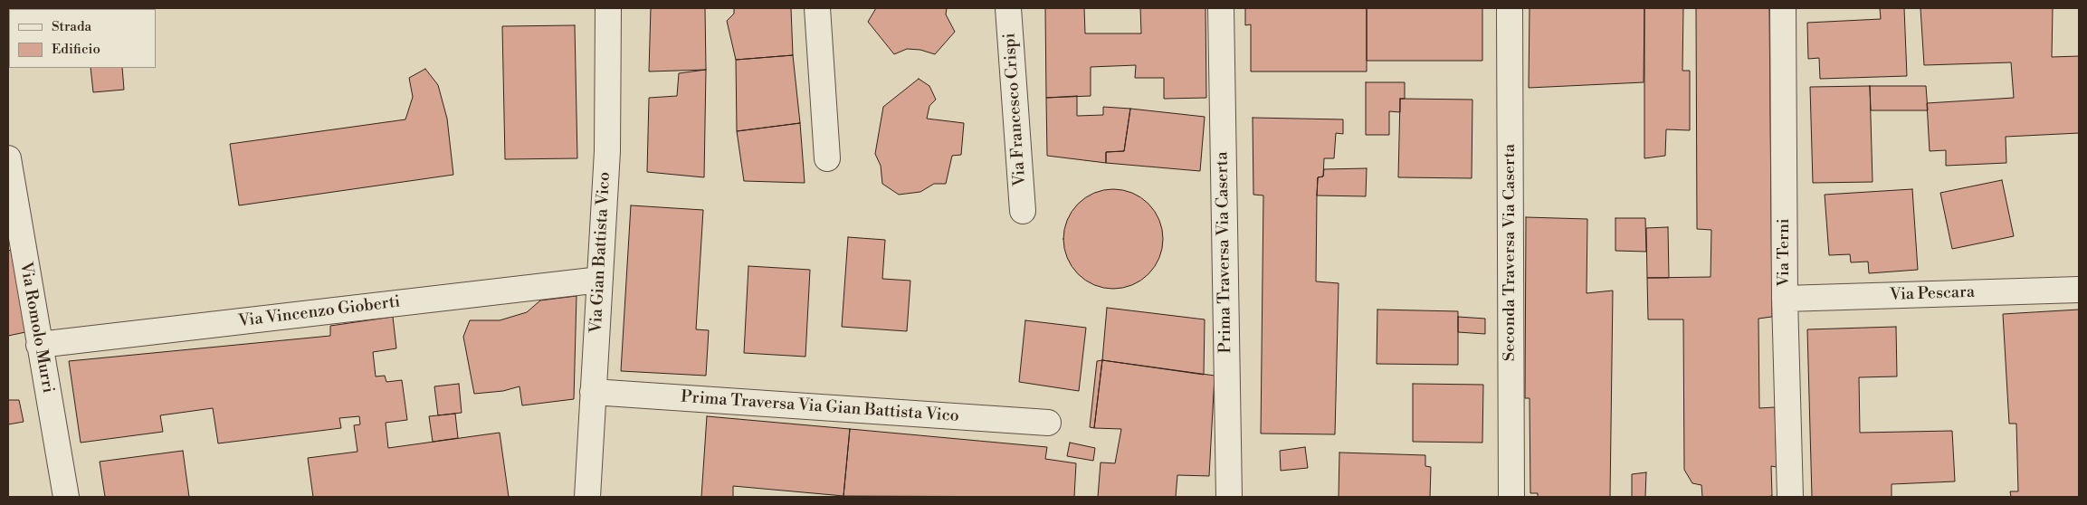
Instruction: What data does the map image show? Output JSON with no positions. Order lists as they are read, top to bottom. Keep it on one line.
{"streets":{"street":["Via Francesco Crispi","Via Gian Battista Vico","Prima Traversa Via Caserta","Seconda Traversa Via Caserta","Via Terni","Via Pescara","Via Vincenzo Gioberti","Via Romolo Murri","Prima Traversa Via Gian Battista Vico"]},"crossings":[["Via Gian Battista Vico","Via Vincenzo Gioberti"],["Via Gian Battista Vico","Prima Traversa Via Gian Battista Vico"],["Via Terni","Via Pescara"],["Via Vincenzo Gioberti","Via Romolo Murri"]],"legend":["Strada","Edificio"]}
